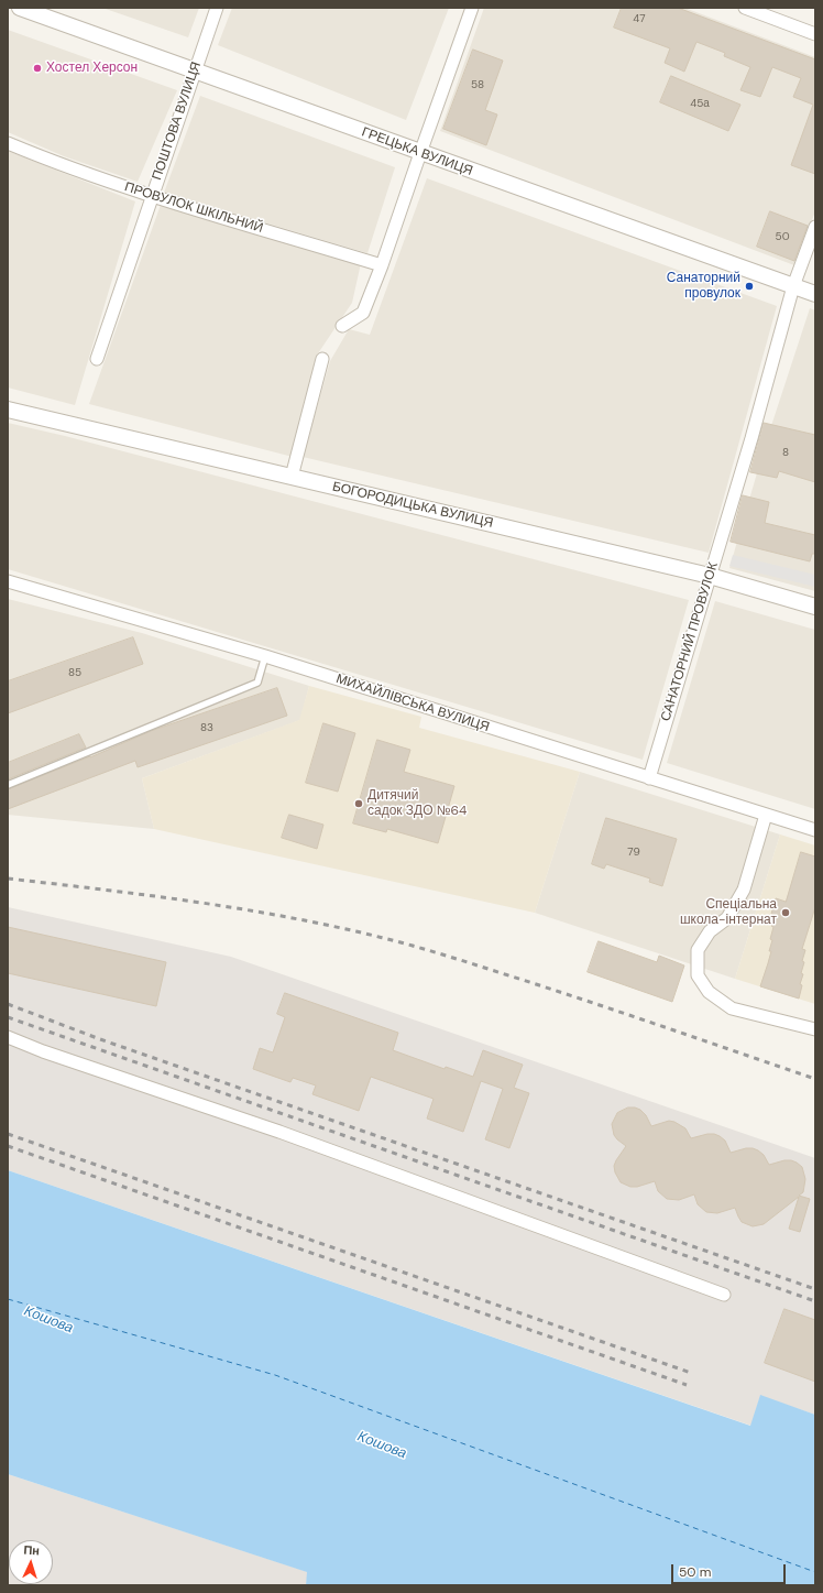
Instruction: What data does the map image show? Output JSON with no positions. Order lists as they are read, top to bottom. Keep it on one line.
{"streets":{"street":["ПОШТОВА ВУЛИЦЯ","ГРЕЦЬКА ВУЛИЦЯ","ПРОВУЛОК ШКІЛЬНИЙ","БОГОРОДИЦЬКА ВУЛИЦЯ","САНАТОРНИЙ ПРОВУЛОК","МИХАЙЛІВСЬКА ВУЛИЦЯ"]},"crossings":[["ПОШТОВА ВУЛИЦЯ","ГРЕЦЬКА ВУЛИЦЯ"],["ПОШТОВА ВУЛИЦЯ","ПРОВУЛОК ШКІЛЬНИЙ"],["ГРЕЦЬКА ВУЛИЦЯ","САНАТОРНИЙ ПРОВУЛОК"],["БОГОРОДИЦЬКА ВУЛИЦЯ","САНАТОРНИЙ ПРОВУЛОК"],["САНАТОРНИЙ ПРОВУЛОК","МИХАЙЛІВСЬКА ВУЛИЦЯ"]],"water":["Кошова"],"places":["Хостел Херсон","Санаторний провулок","Дитячий садок ЗДО №64","Спеціальна школа-інтернат"],"house_numbers":["47","58","45а","50","8","85","83","79"],"scale_bar":"50 m","north":"top"}
